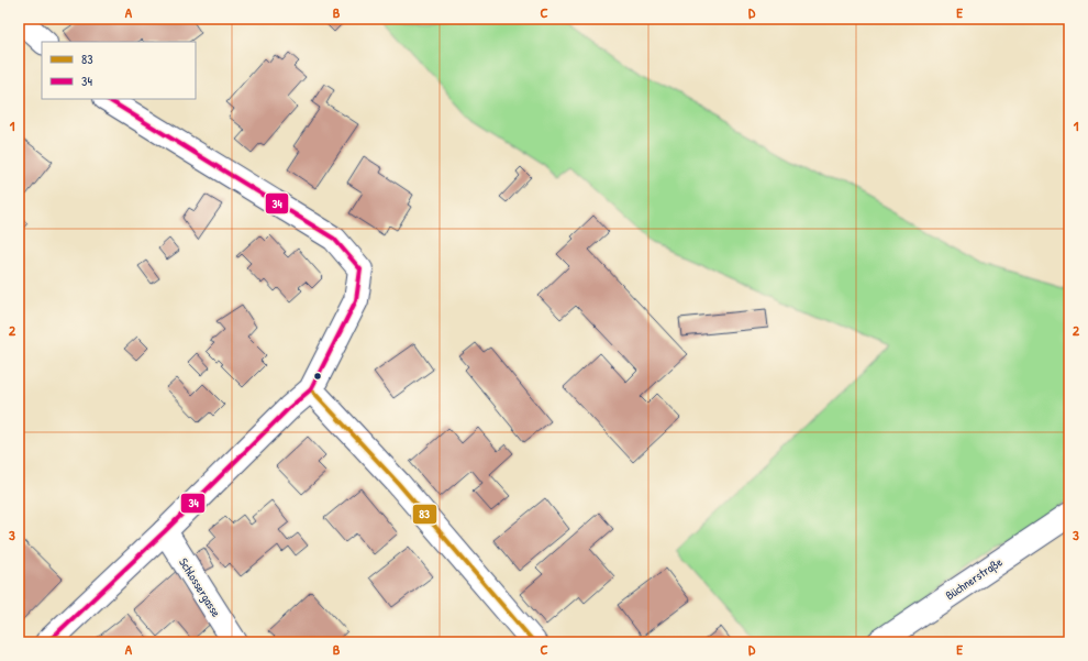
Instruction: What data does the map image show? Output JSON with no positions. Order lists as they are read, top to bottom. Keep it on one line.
{"streets":{"street":["Büchnerstraße","Schlossergasse"]},"lines":["transit line 34","transit line 83"],"legend":["83","34"],"grid":{"columns":["A","B","C","D","E"],"rows":["1","2","3"]}}
